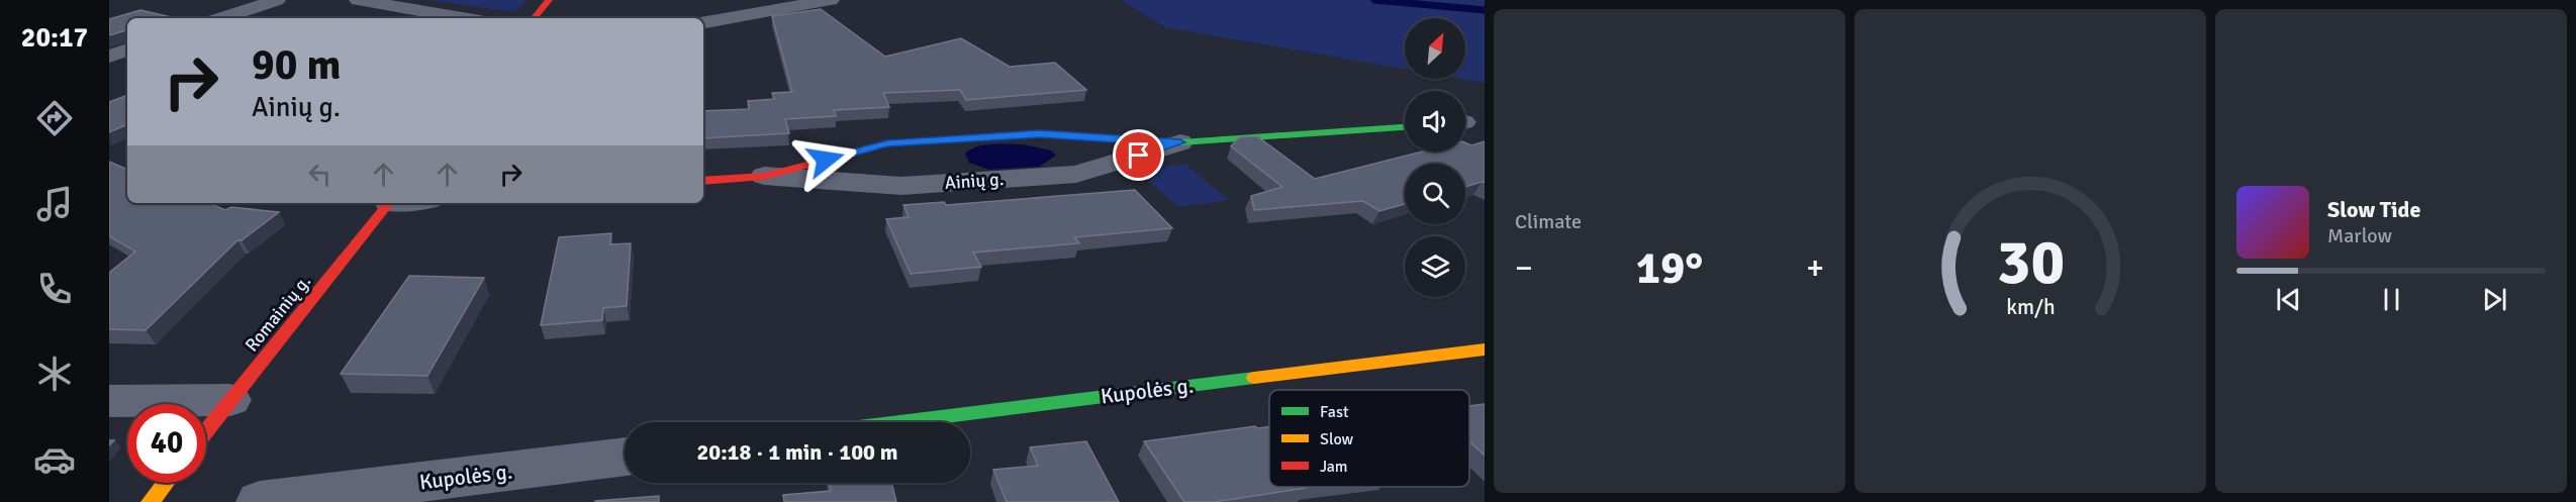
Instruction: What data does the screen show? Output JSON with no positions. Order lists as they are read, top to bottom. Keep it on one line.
{"streets":{"street":["Ainių g.","Romainių g.","Kupolės g."]},"legend":["Fast","Slow","Jam"],"north":"top right","page":{"tabs":"20:17","tile":"Climate","turn":["90 m","Ainių g."],"song":["Slow Tide","Marlow"],"heat":["−","19°","+"],"limit":"40","trip":"20:18 · 1 min · 100 m","gauge":["30","km/h"]}}
